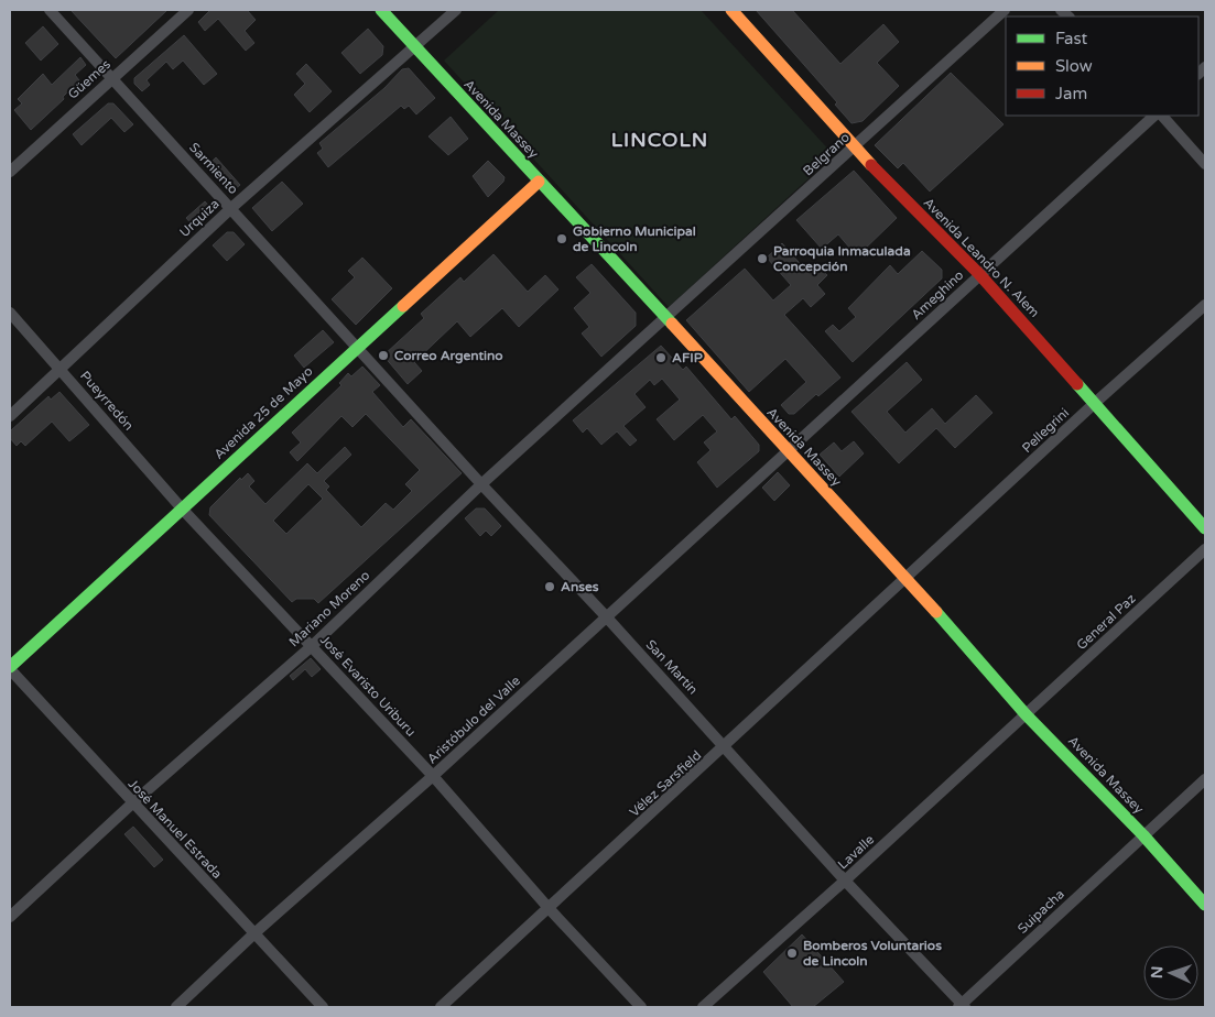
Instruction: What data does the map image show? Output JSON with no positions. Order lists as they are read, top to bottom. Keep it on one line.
{"streets":{"main road":["Avenida Massey","Avenida Leandro N. Alem","Avenida 25 de Mayo"],"street":["Güemes","Belgrano","Sarmiento","Urquiza","Ameghino","Pueyrredón","Pellegrini","Mariano Moreno","General Paz","San Martín","José Evaristo Uriburu","Aristóbulo del Valle","Vélez Sarsfield","José Manuel Estrada","Lavalle","Suipacha"]},"crossings":[["Güemes","Sarmiento"],["Avenida Massey","Belgrano"],["Avenida Massey","Urquiza"],["Avenida Massey","Ameghino"],["Avenida Massey","Avenida 25 de Mayo"],["Avenida Massey","Pellegrini"],["Avenida Massey","Mariano Moreno"],["Avenida Massey","General Paz"],["Avenida Massey","Aristóbulo del Valle"],["Avenida Massey","Vélez Sarsfield"],["Avenida Massey","Lavalle"],["Avenida Massey","Suipacha"],["Belgrano","Avenida Leandro N. Alem"],["Belgrano","Mariano Moreno"],["Sarmiento","Urquiza"],["Sarmiento","Avenida 25 de Mayo"],["Sarmiento","San Martín"],["Urquiza","Pueyrredón"],["Avenida Leandro N. Alem","Ameghino"],["Avenida Leandro N. Alem","Pellegrini"],["Ameghino","Aristóbulo del Valle"],["Pueyrredón","Avenida 25 de Mayo"],["Pueyrredón","José Evaristo Uriburu"],["Avenida 25 de Mayo","San Martín"],["Avenida 25 de Mayo","José Evaristo Uriburu"],["Avenida 25 de Mayo","José Manuel Estrada"],["Pellegrini","Vélez Sarsfield"],["Mariano Moreno","San Martín"],["Mariano Moreno","José Evaristo Uriburu"],["Mariano Moreno","José Manuel Estrada"],["General Paz","Lavalle"],["San Martín","Aristóbulo del Valle"],["San Martín","Vélez Sarsfield"],["San Martín","Lavalle"],["San Martín","Suipacha"],["José Evaristo Uriburu","Aristóbulo del Valle"],["José Evaristo Uriburu","Vélez Sarsfield"],["Aristóbulo del Valle","José Manuel Estrada"]],"districts":["LINCOLN"],"places":["Gobierno Municipal de Lincoln","Parroquia Inmaculada Concepción","Correo Argentino","AFIP","Anses","Bomberos Voluntarios de Lincoln"],"legend":["Fast","Slow","Jam"],"north":"left"}
